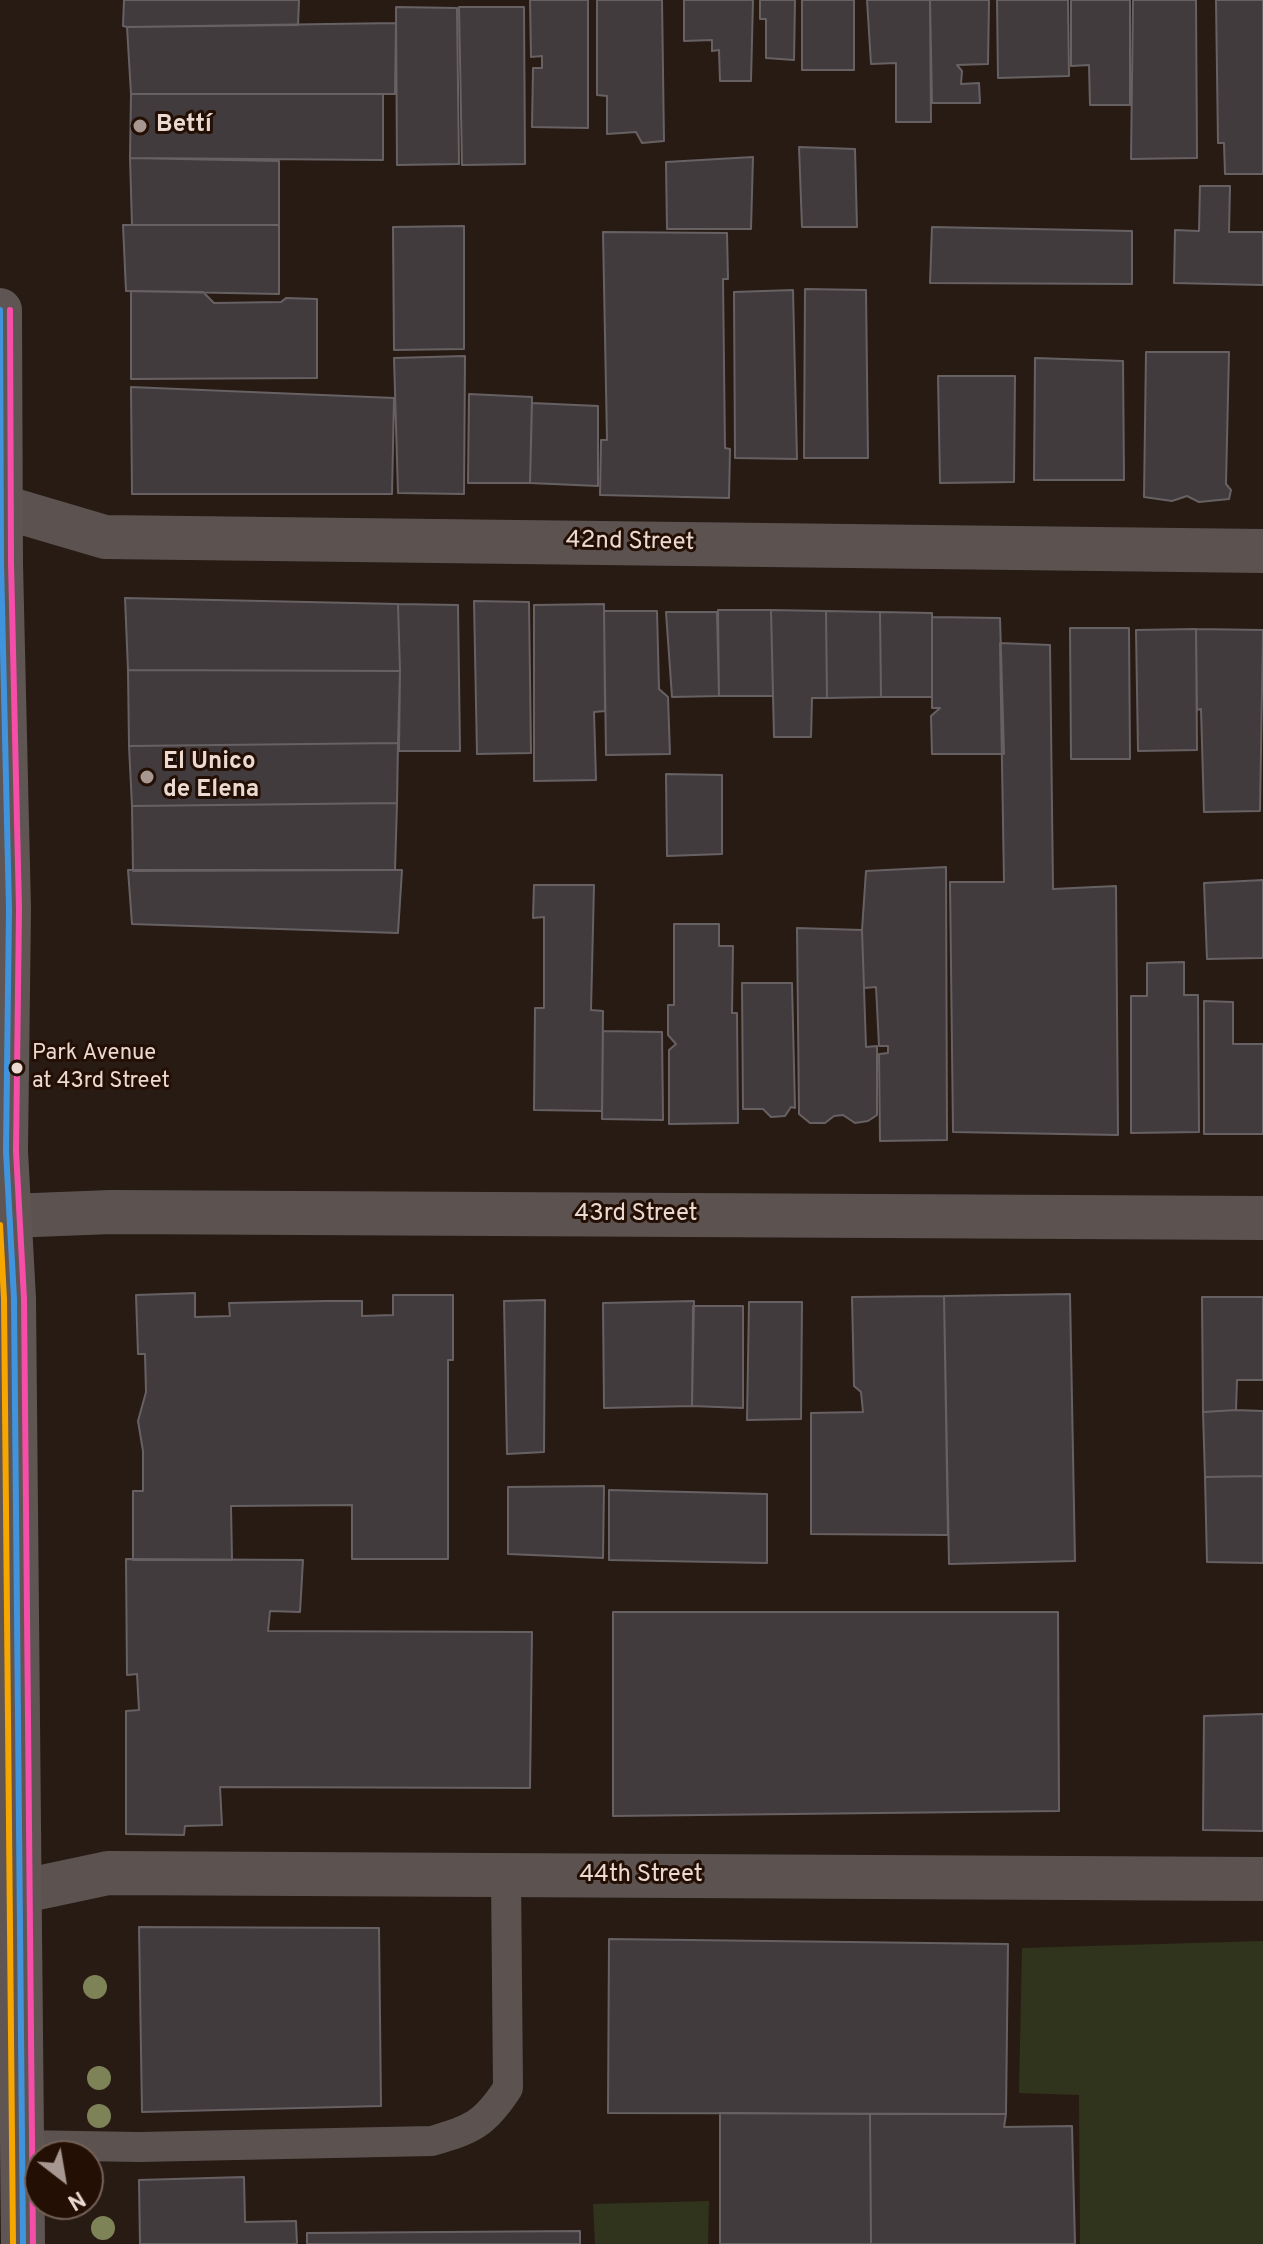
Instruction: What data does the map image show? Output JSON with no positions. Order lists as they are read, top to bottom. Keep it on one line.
{"streets":{"street":["42nd Street","43rd Street","44th Street"]},"places":["Bettí","El Unico de Elena","Park Avenue at 43rd Street"],"north":"bottom right"}
